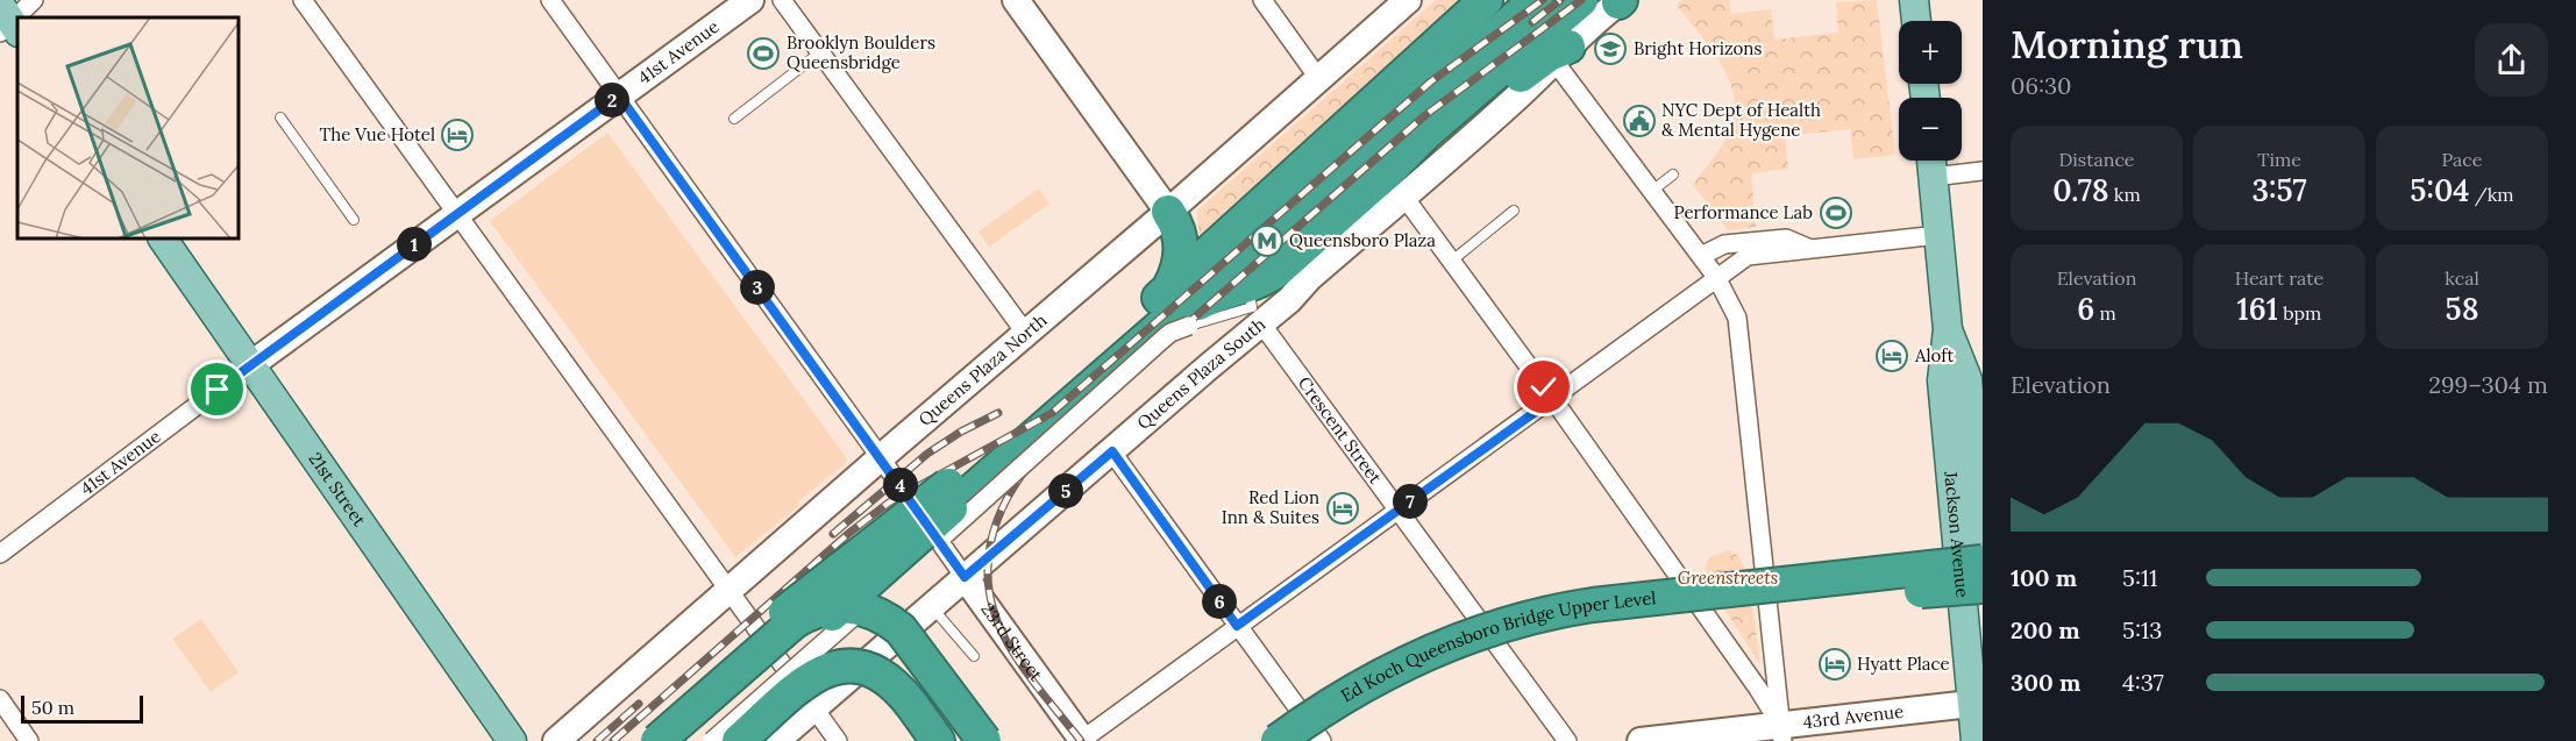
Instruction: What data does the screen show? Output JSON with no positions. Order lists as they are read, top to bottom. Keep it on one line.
{"streets":{"highway":["Ed Koch Queensboro Bridge Upper Level"],"main road":["41st Avenue","Queens Plaza North","Queens Plaza South","21st Street","Jackson Avenue","23rd Street","43rd Avenue"],"street":["Crescent Street"]},"crossings":[["41st Avenue","21st Street"],["41st Avenue","23rd Street"],["Queens Plaza North","23rd Street"],["Queens Plaza South","Crescent Street"],["Queens Plaza South","23rd Street"],["Jackson Avenue","Ed Koch Queensboro Bridge Upper Level"],["Jackson Avenue","43rd Avenue"]],"parks":["Greenstreets"],"places":{"school or university":["Bright Horizons"],"sports":["Brooklyn Boulders Queensbridge","Performance Lab"],"public building":["NYC Dept of Health & Mental Hygene"],"hotel":["The Vue Hotel","Aloft","Red Lion Inn & Suites","Hyatt Place"],"metro station":["Queensboro Plaza"]},"scale_bar":"50 m","page":{"heading":["Morning run","06:30"],"map_buttons":["+","−"],"pins":["2","1","3","4","5","7","6"],"stats":[["Distance","0.78 km"],["Time","3:57"],["Pace","5:04 /km"],["Elevation","6 m"],["Heart rate","161 bpm"],["kcal","58"]],"chart":["Elevation","299–304 m"],"list":[{"name":"100 m","note":"5:11"},{"name":"200 m","note":"5:13"},{"name":"300 m","note":"4:37"}],"scale":"50 m"}}
